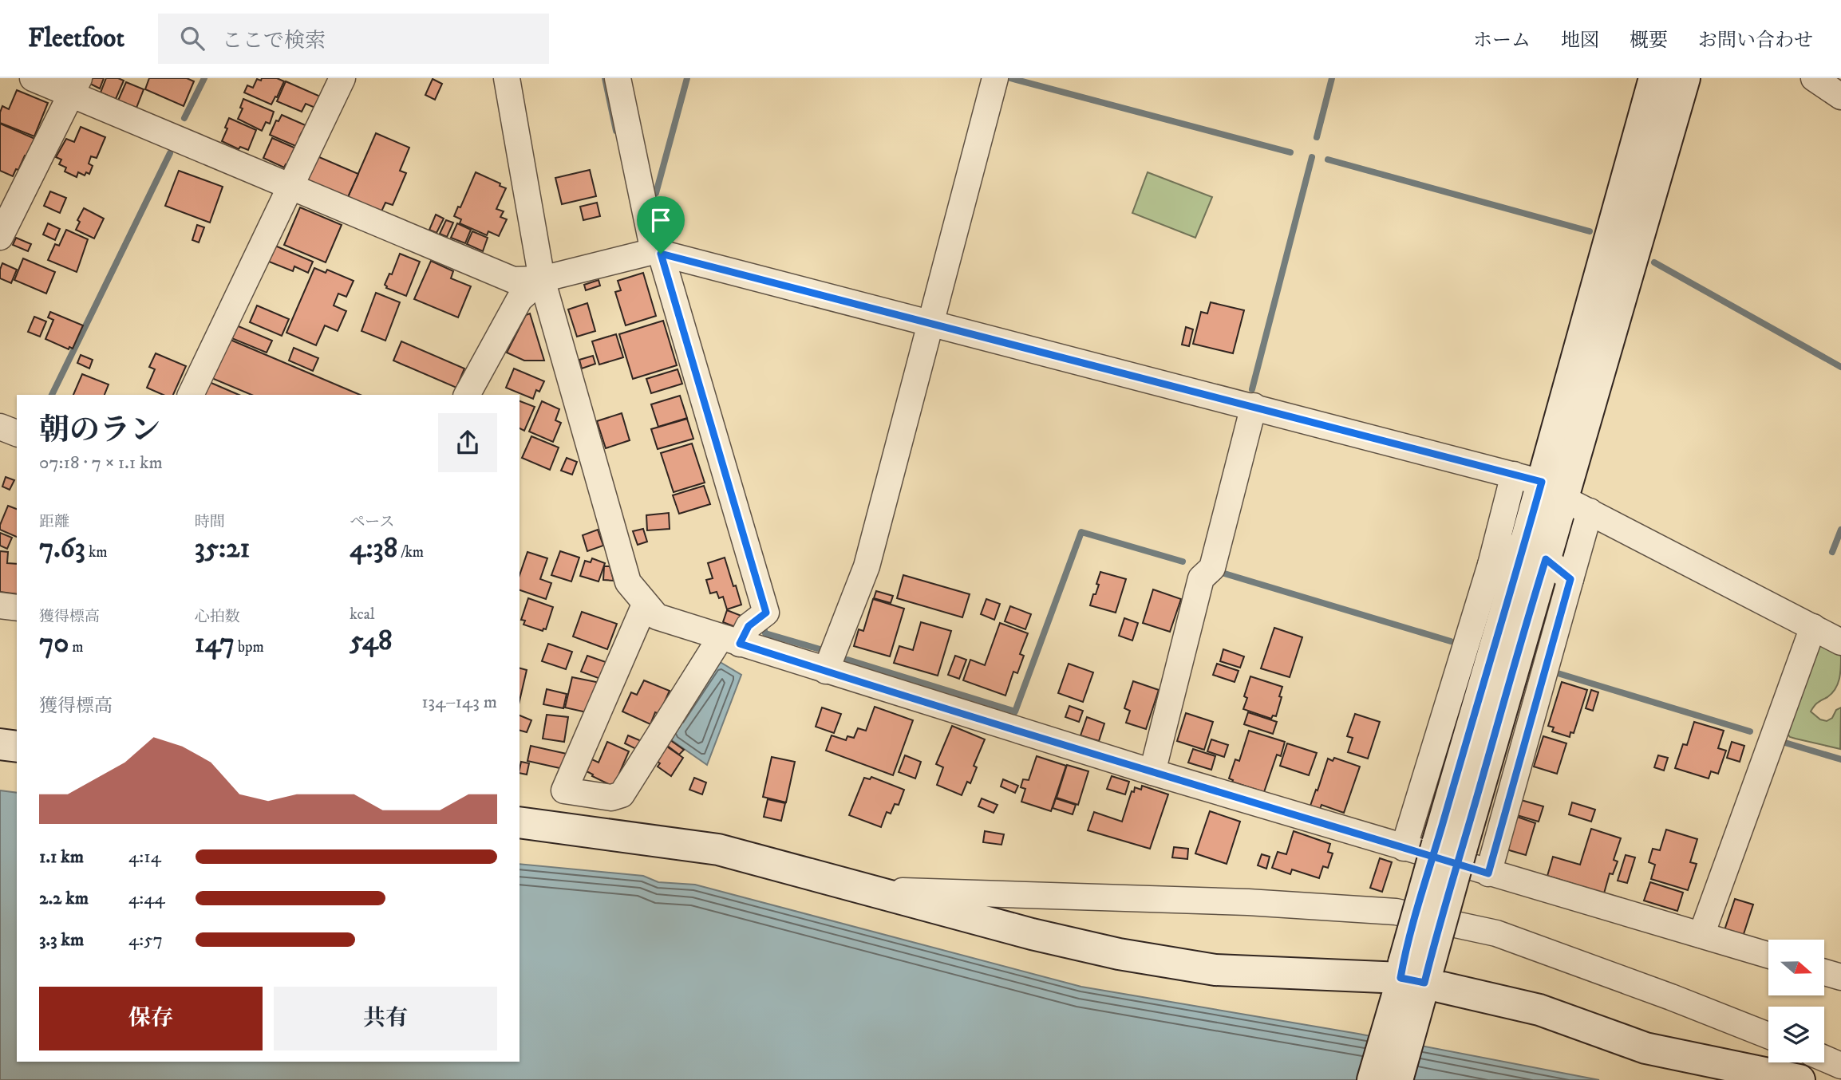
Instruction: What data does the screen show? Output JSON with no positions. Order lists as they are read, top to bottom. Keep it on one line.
{"north":"right","page":{"header":"Fleetfoot","search":"ここで検索","nav":["ホーム","地図","概要","お問い合わせ"],"heading":["朝のラン","07:18 · 7 × 1.1 km"],"stats":[["距離","7.63 km"],["時間","35:21"],["ペース","4:38 /km"],["獲得標高","70 m"],["心拍数","147 bpm"],["kcal","548"]],"chart":["獲得標高","134–143 m"],"list":[{"name":"1.1 km","note":"4:14"},{"name":"2.2 km","note":"4:44"},{"name":"3.3 km","note":"4:57"}],"buttons":["保存","共有"]}}
